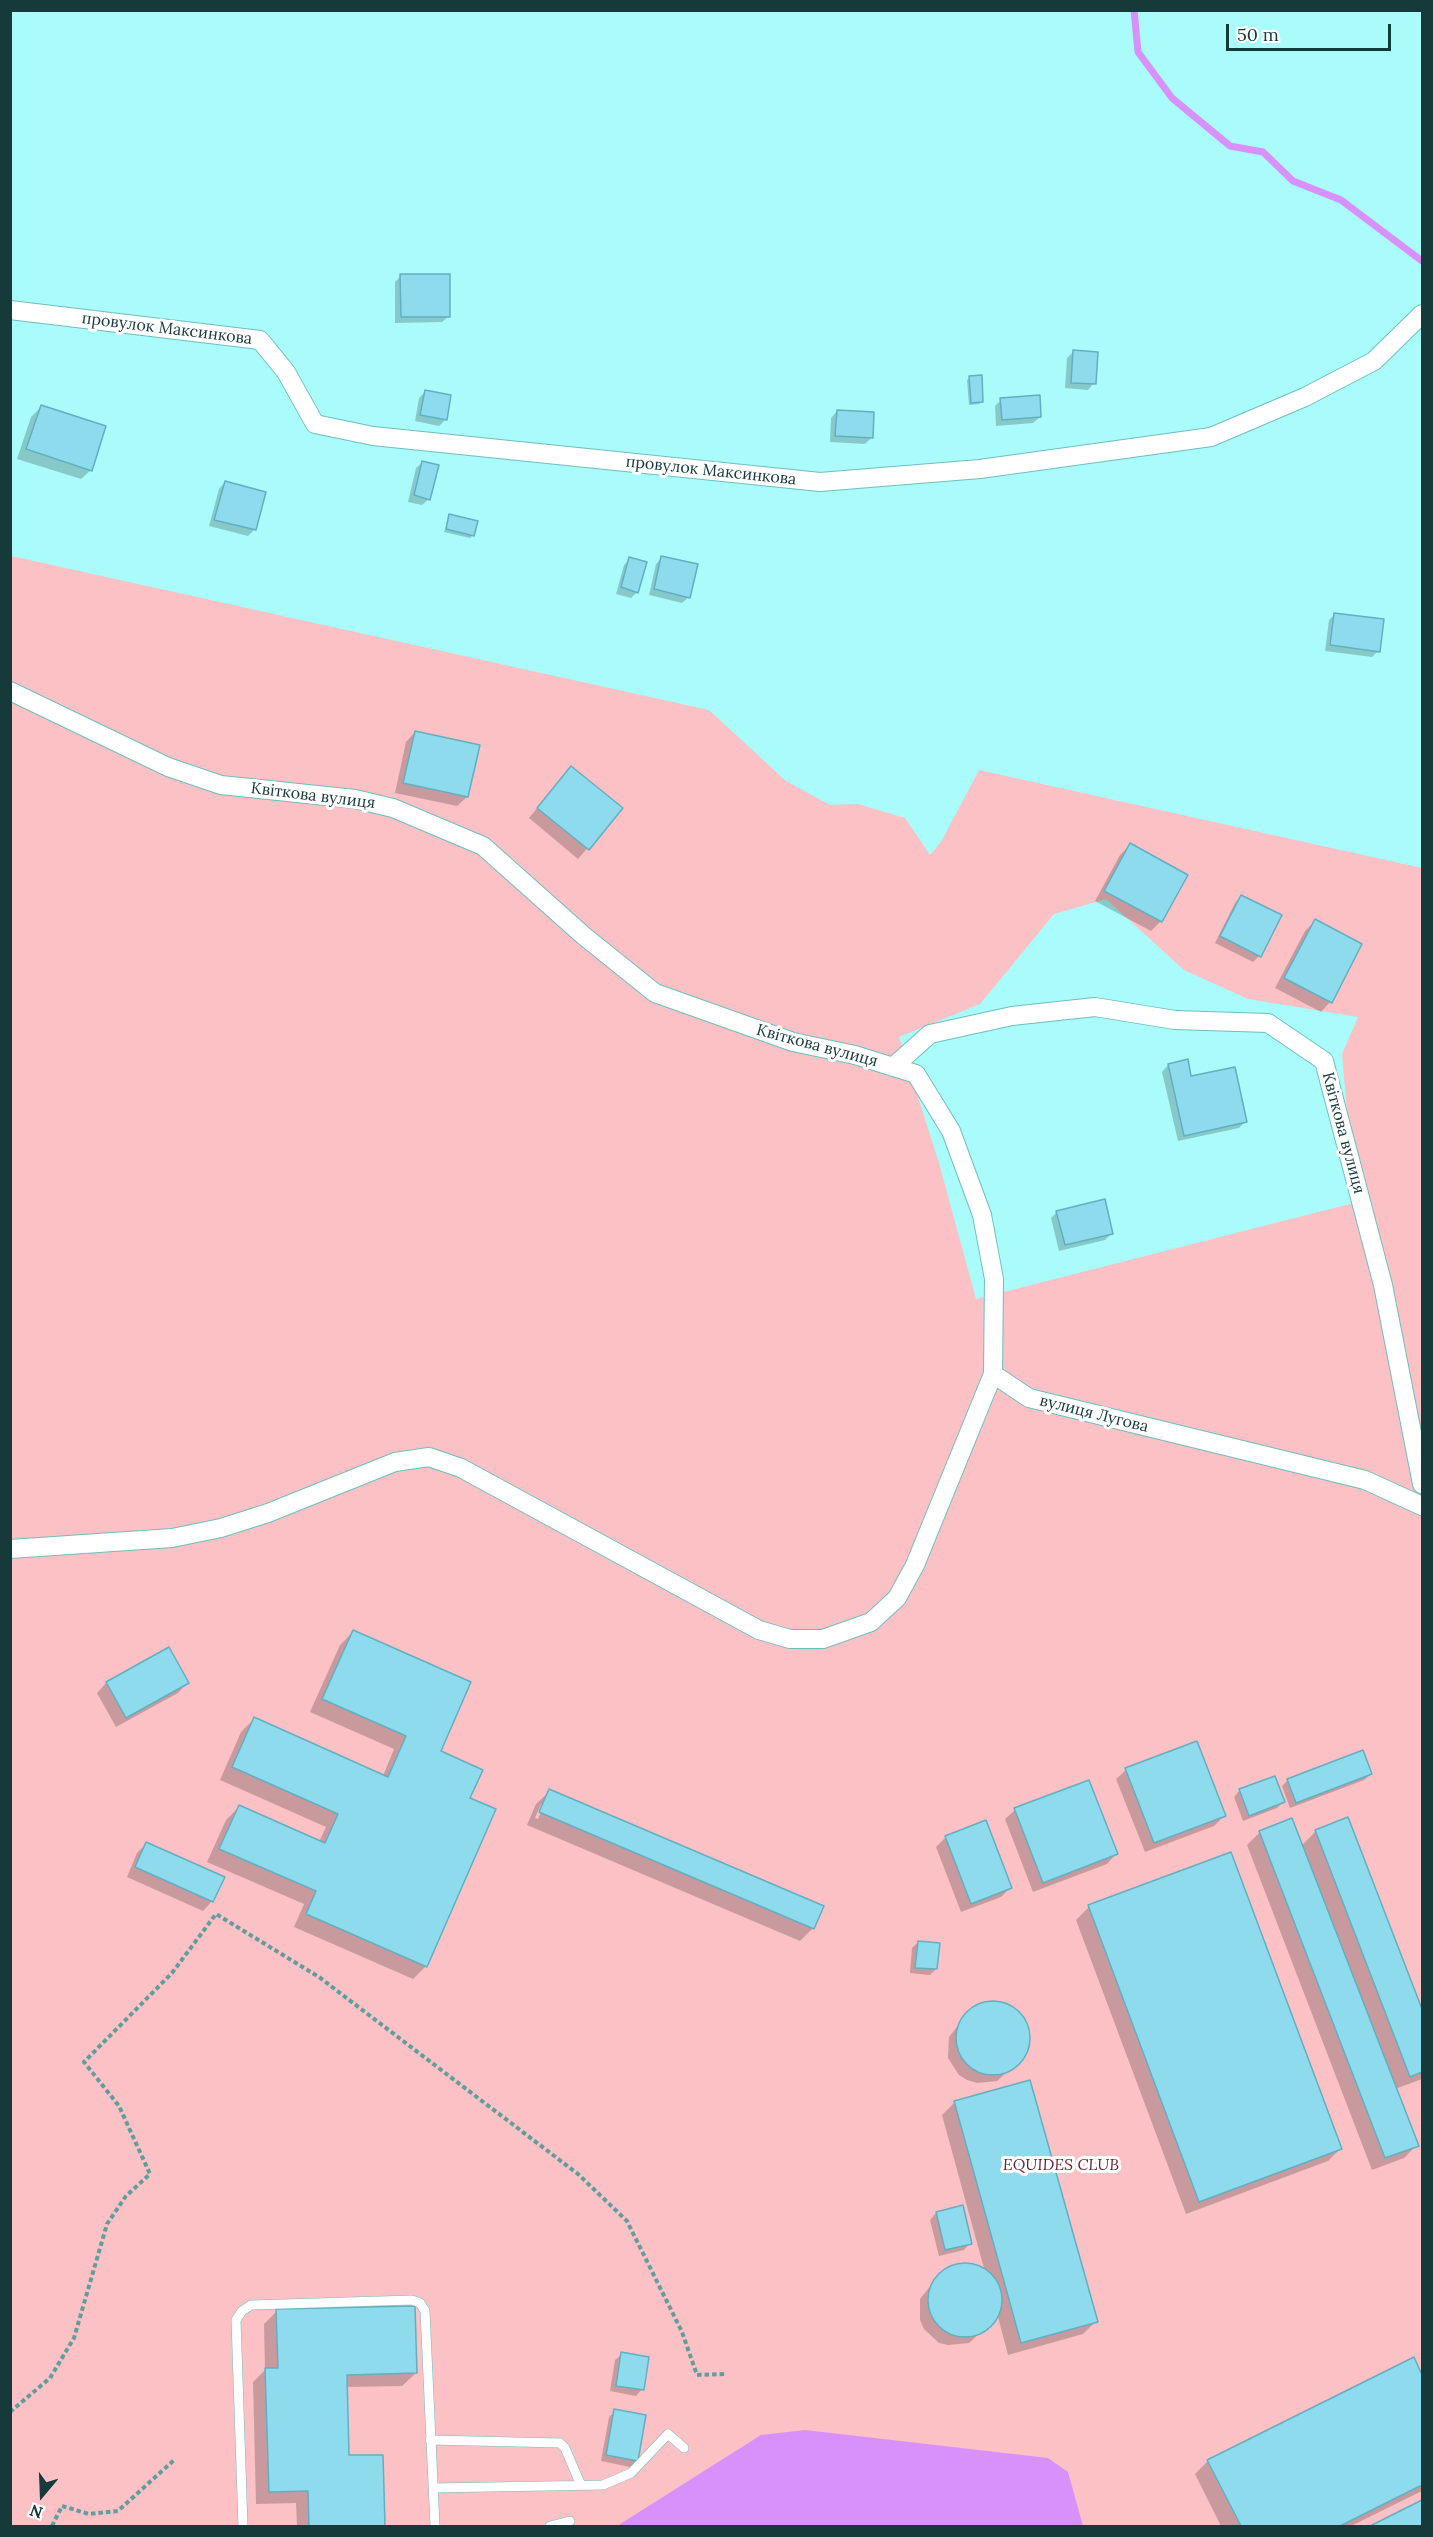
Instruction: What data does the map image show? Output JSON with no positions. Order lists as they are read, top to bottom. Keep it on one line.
{"streets":{"street":["провулок Максинкова","Квіткова вулиця","вулиця Лугова"]},"parks":["EQUIDES CLUB"],"scale_bar":"50 m","north":"bottom"}
